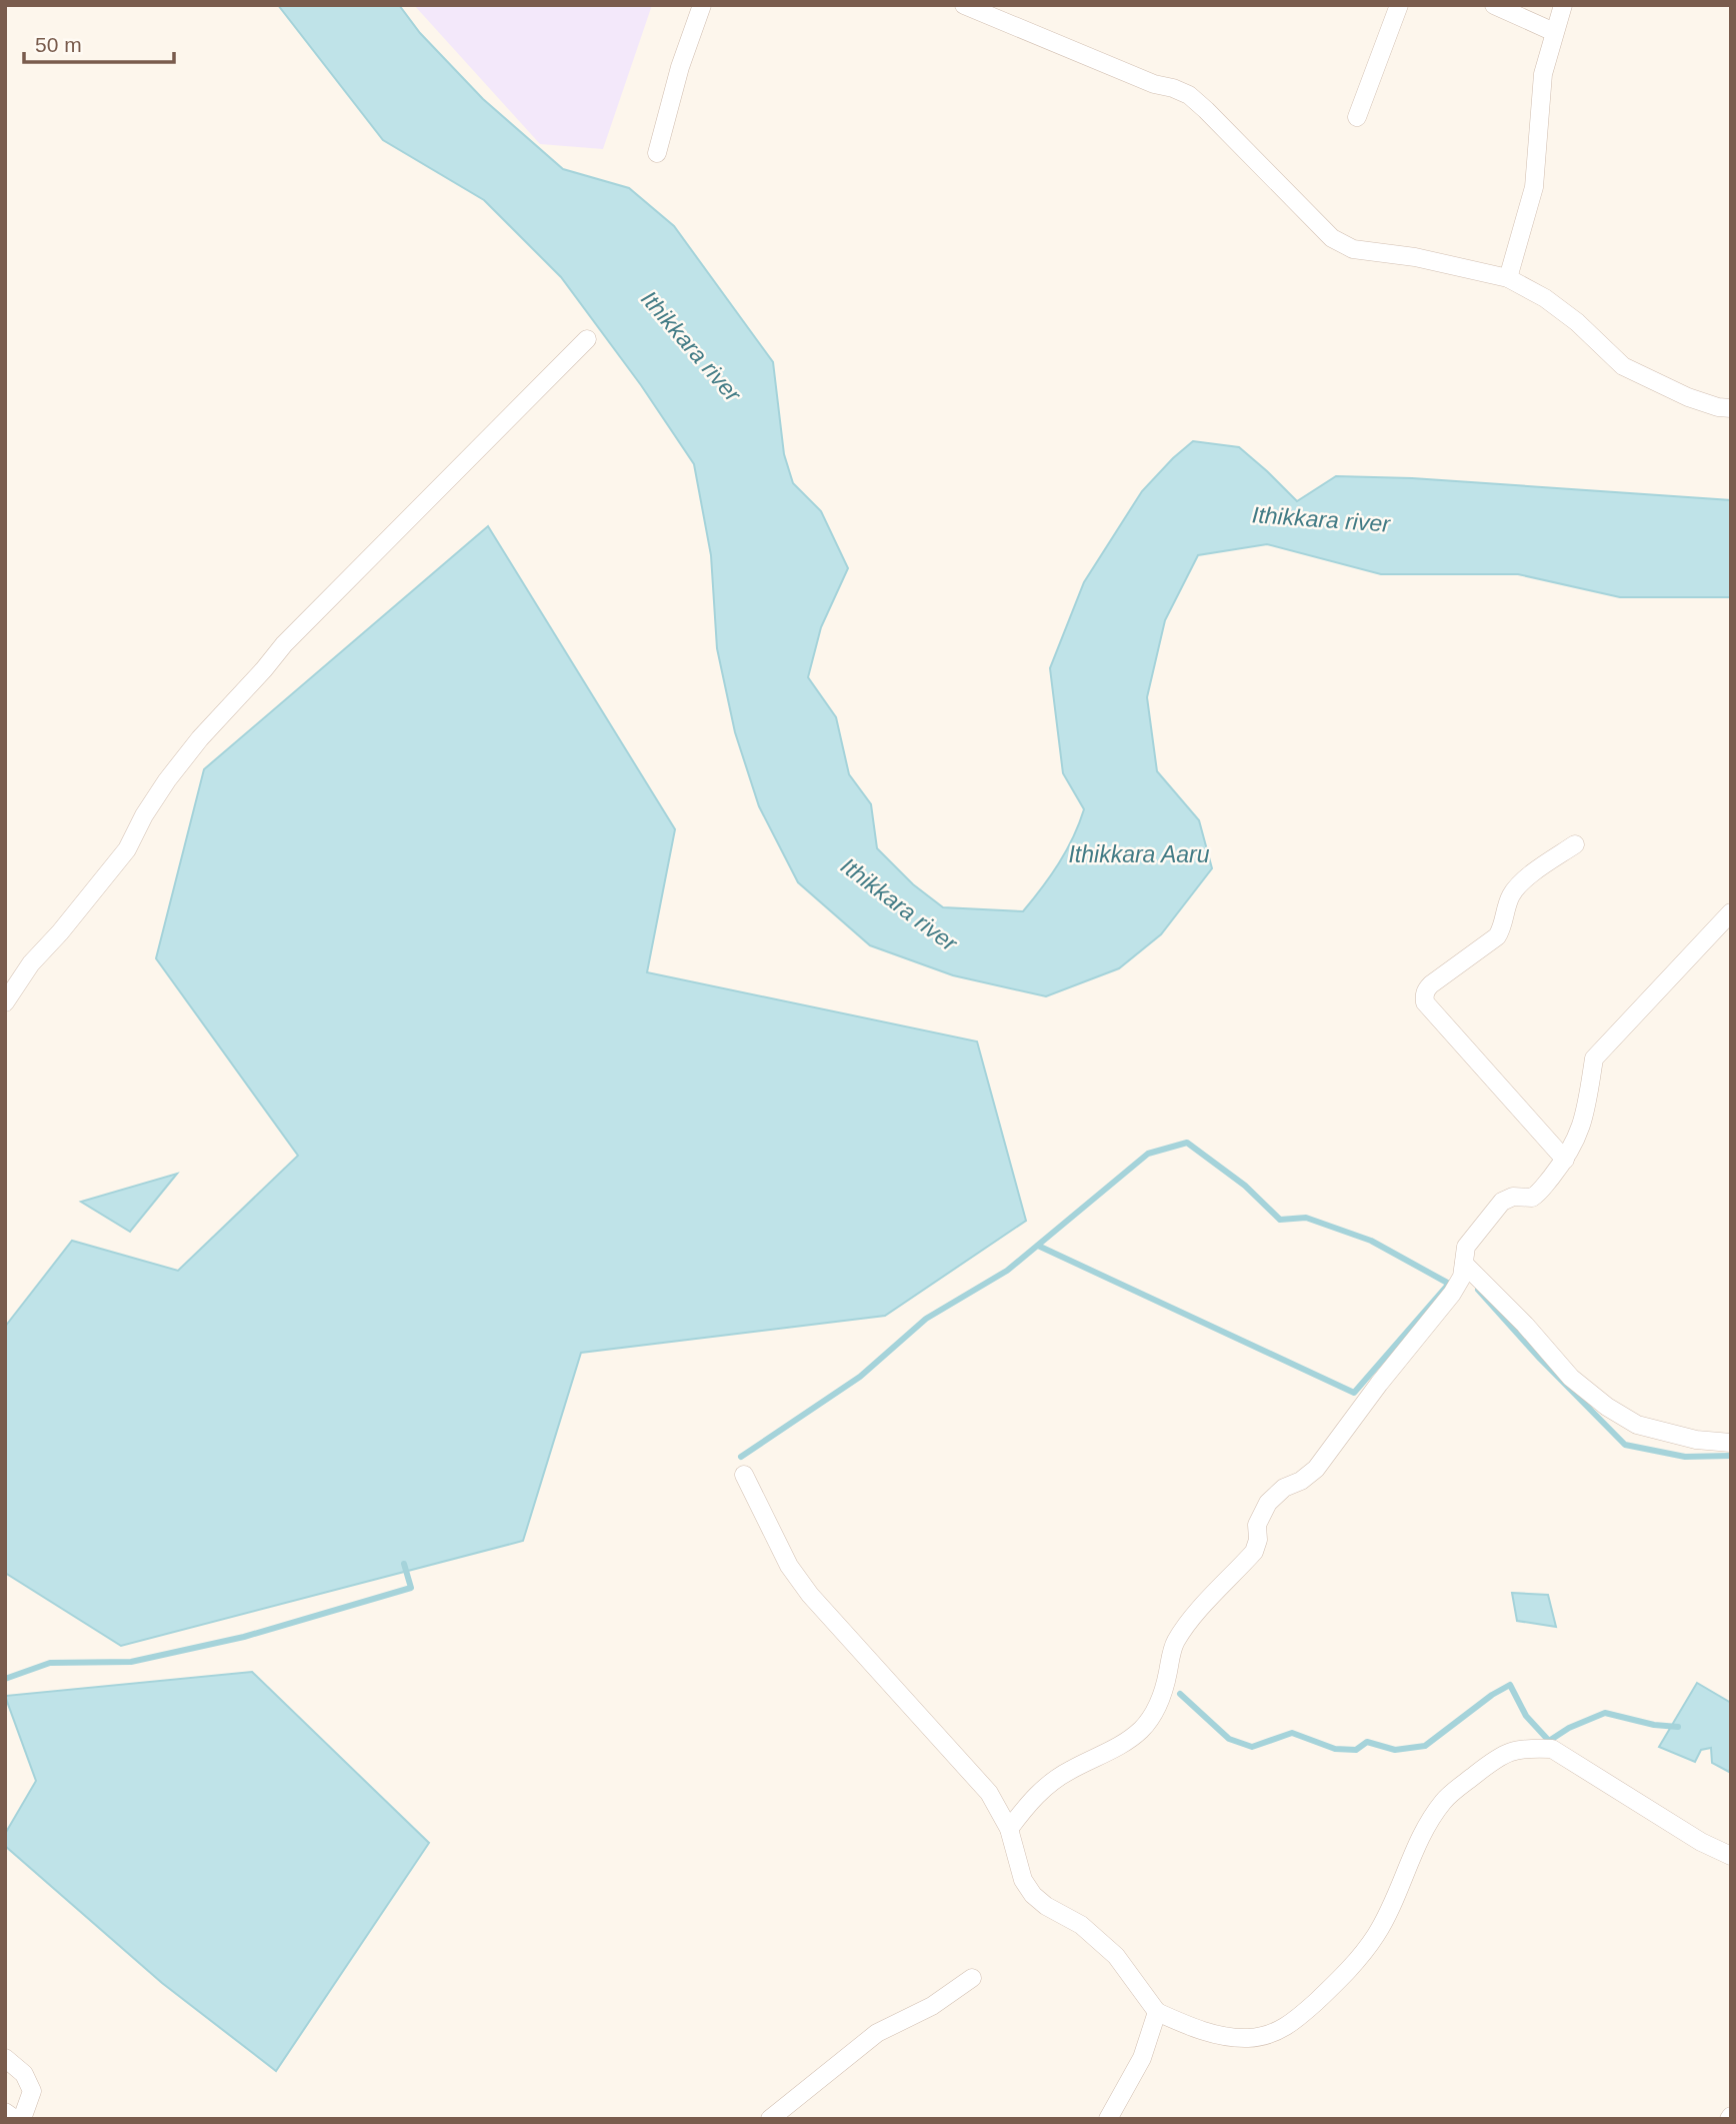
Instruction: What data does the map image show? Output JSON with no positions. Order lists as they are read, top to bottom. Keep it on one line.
{"water":["Ithikkara river","Ithikkara Aaru"],"scale_bar":"50 m"}
